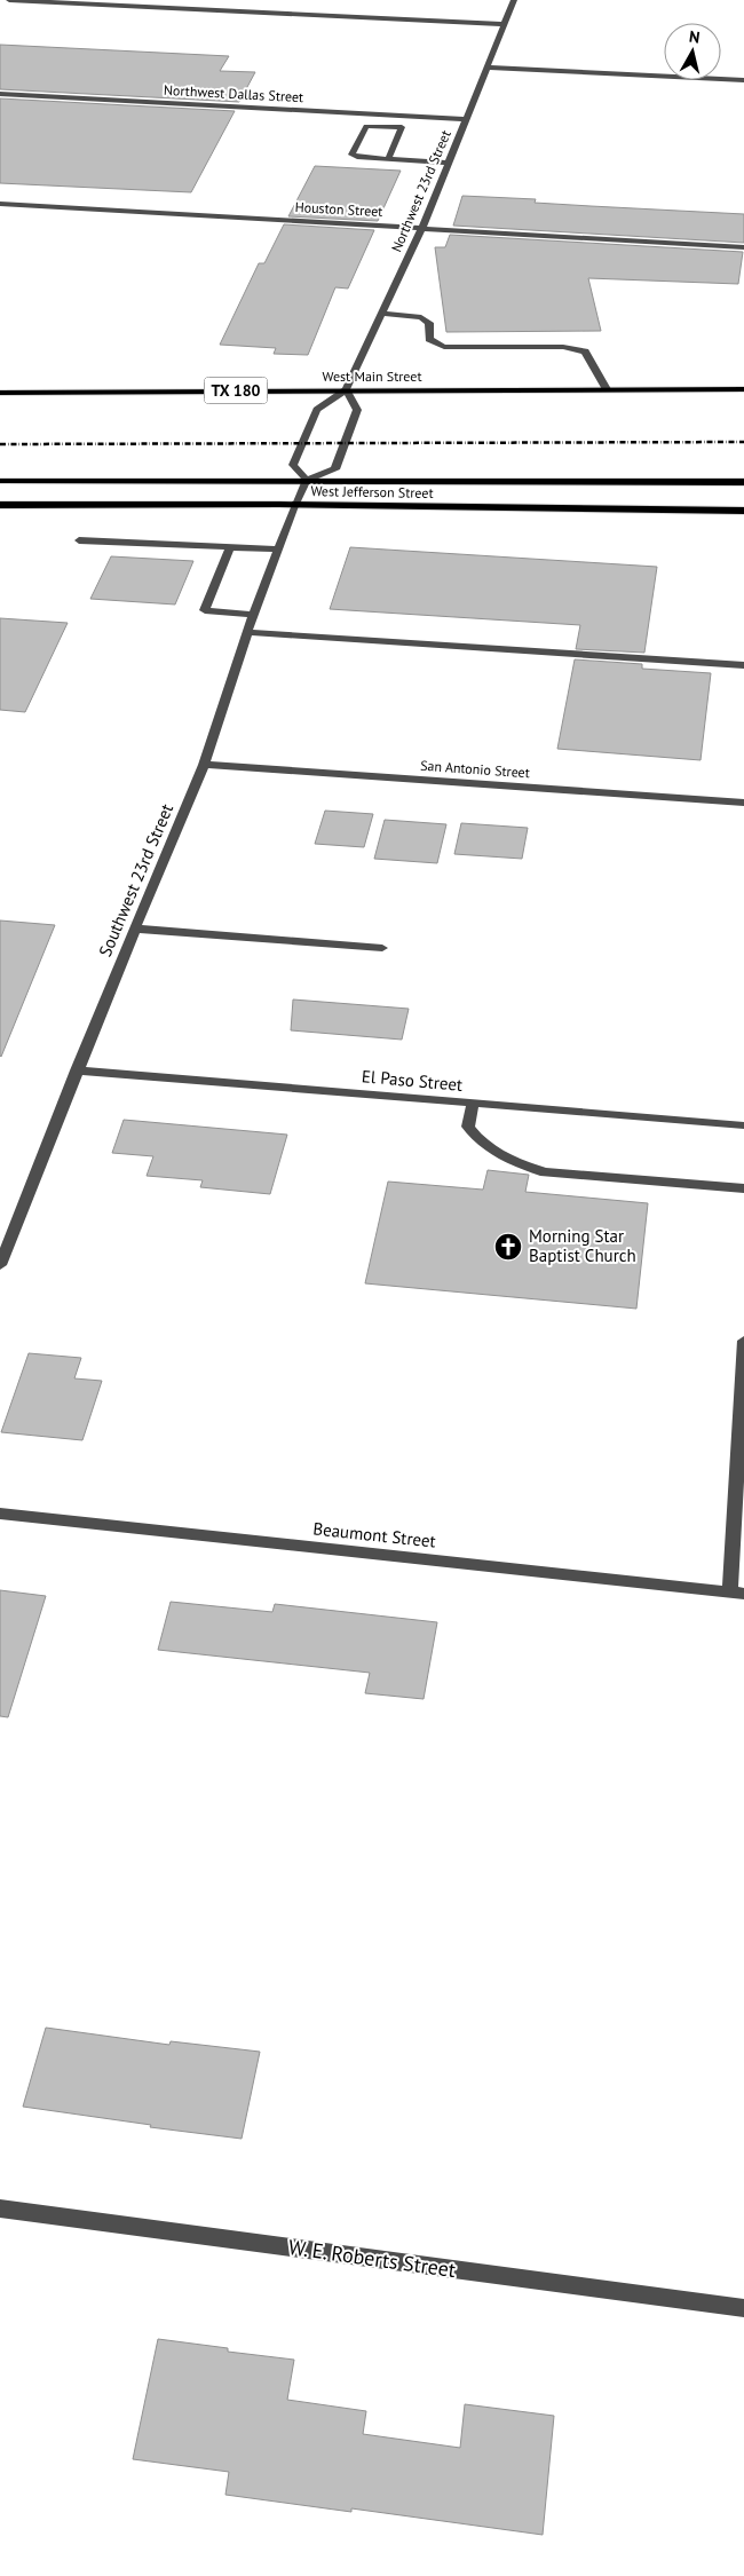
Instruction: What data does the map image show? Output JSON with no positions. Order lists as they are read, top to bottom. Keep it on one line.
{"streets":{"main road":["West Main Street","TX 180","West Jefferson Street"],"street":["Northwest Dallas Street","Northwest 23rd Street","Houston Street","San Antonio Street","Southwest 23rd Street","El Paso Street","Beaumont Street","W. E. Roberts Street"]},"crossings":[["Northwest Dallas Street","Northwest 23rd Street"],["Northwest 23rd Street","Houston Street"],["Northwest 23rd Street","West Main Street"],["Northwest 23rd Street","West Jefferson Street"],["West Jefferson Street","Southwest 23rd Street"],["San Antonio Street","Southwest 23rd Street"],["Southwest 23rd Street","El Paso Street"]],"places":{"church":["Morning Star Baptist Church"]},"north":"top"}
